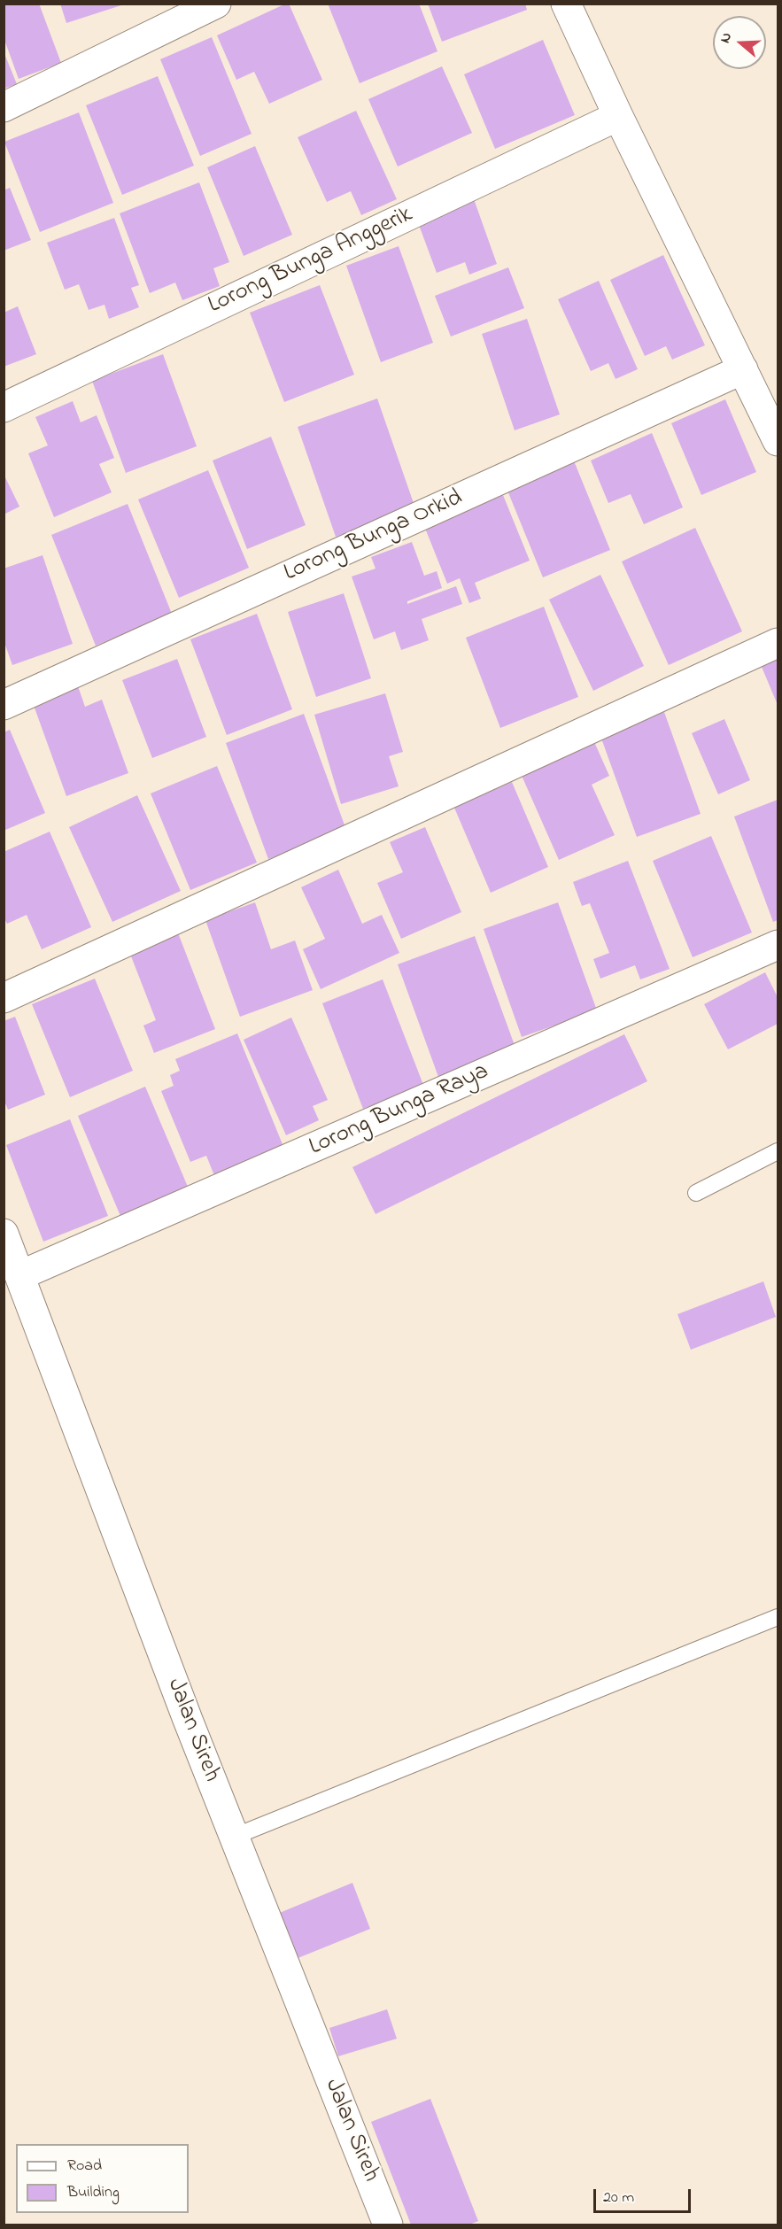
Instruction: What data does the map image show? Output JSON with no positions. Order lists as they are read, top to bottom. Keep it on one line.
{"streets":{"street":["Lorong Bunga Anggerik","Lorong Bunga Orkid","Lorong Bunga Raya","Jalan Sireh"]},"crossings":[["Lorong Bunga Raya","Jalan Sireh"]],"legend":["Road","Building"],"scale_bar":"20 m","north":"left"}
